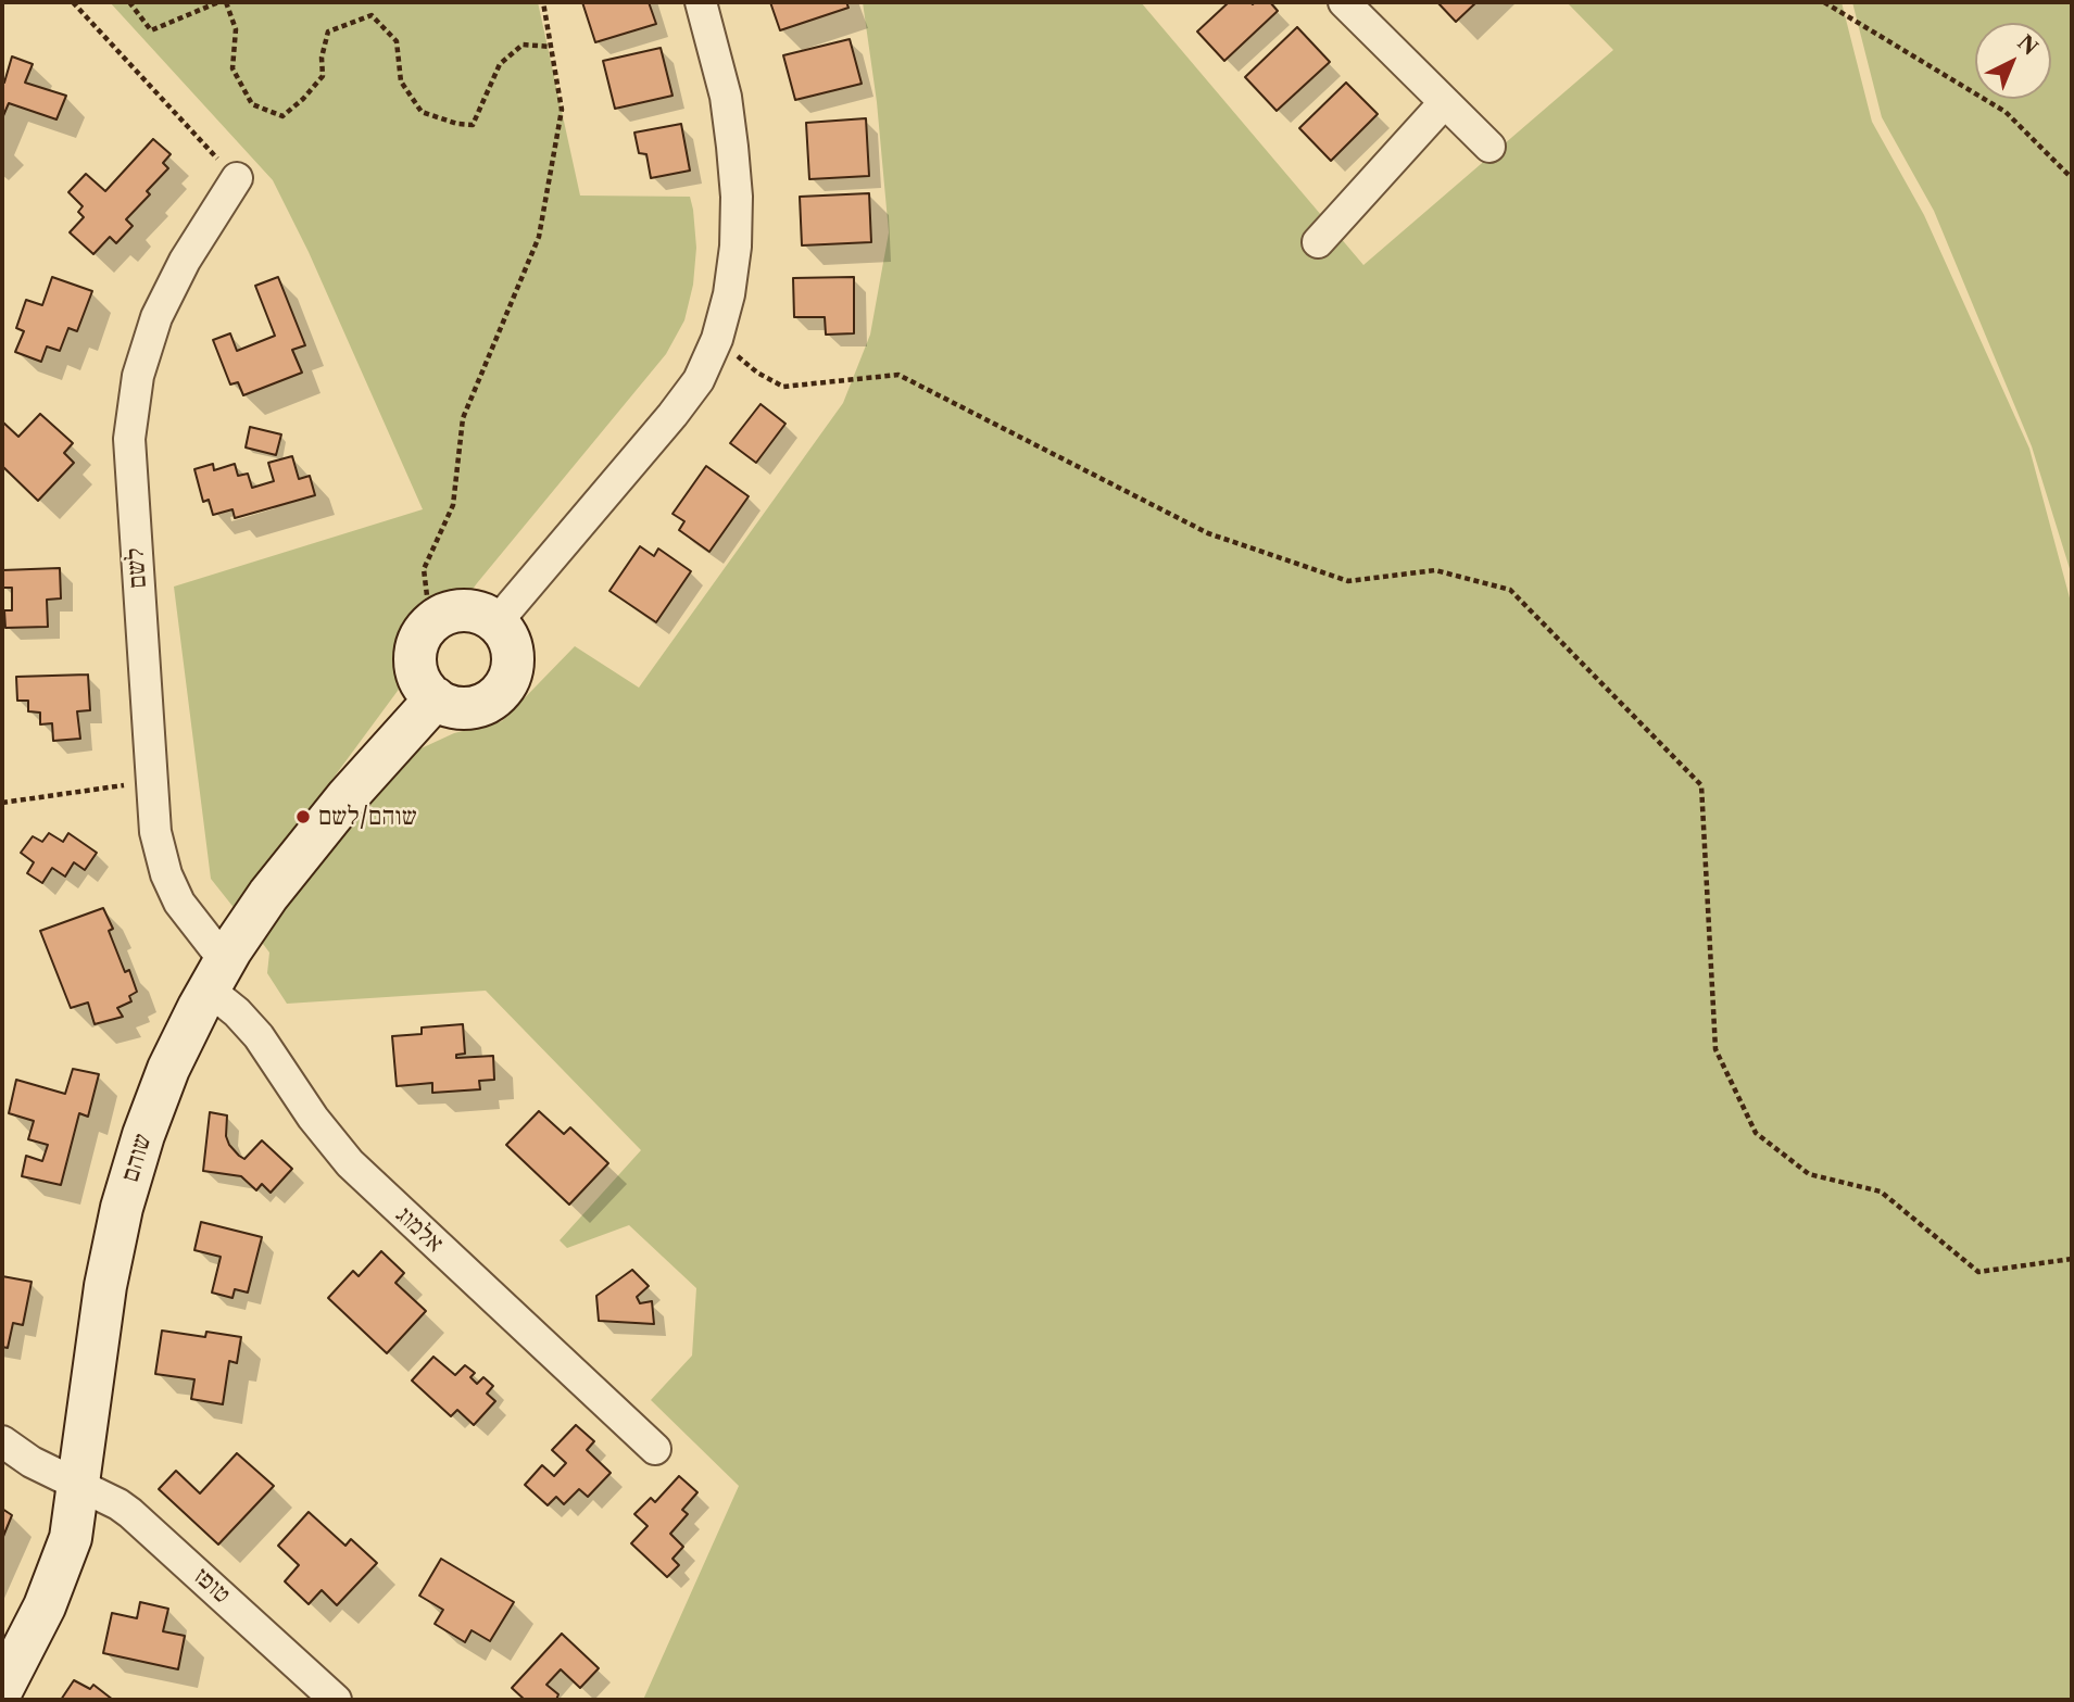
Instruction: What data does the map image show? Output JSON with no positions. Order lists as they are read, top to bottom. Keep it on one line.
{"streets":{"street":["לשם","שוהם","אלמוג","טופז"]},"crossings":[["לשם","שוהם"],["לשם","אלמוג"],["שוהם","אלמוג"],["שוהם","טופז"]],"places":["שוהם/לשם"],"north":"top right"}
